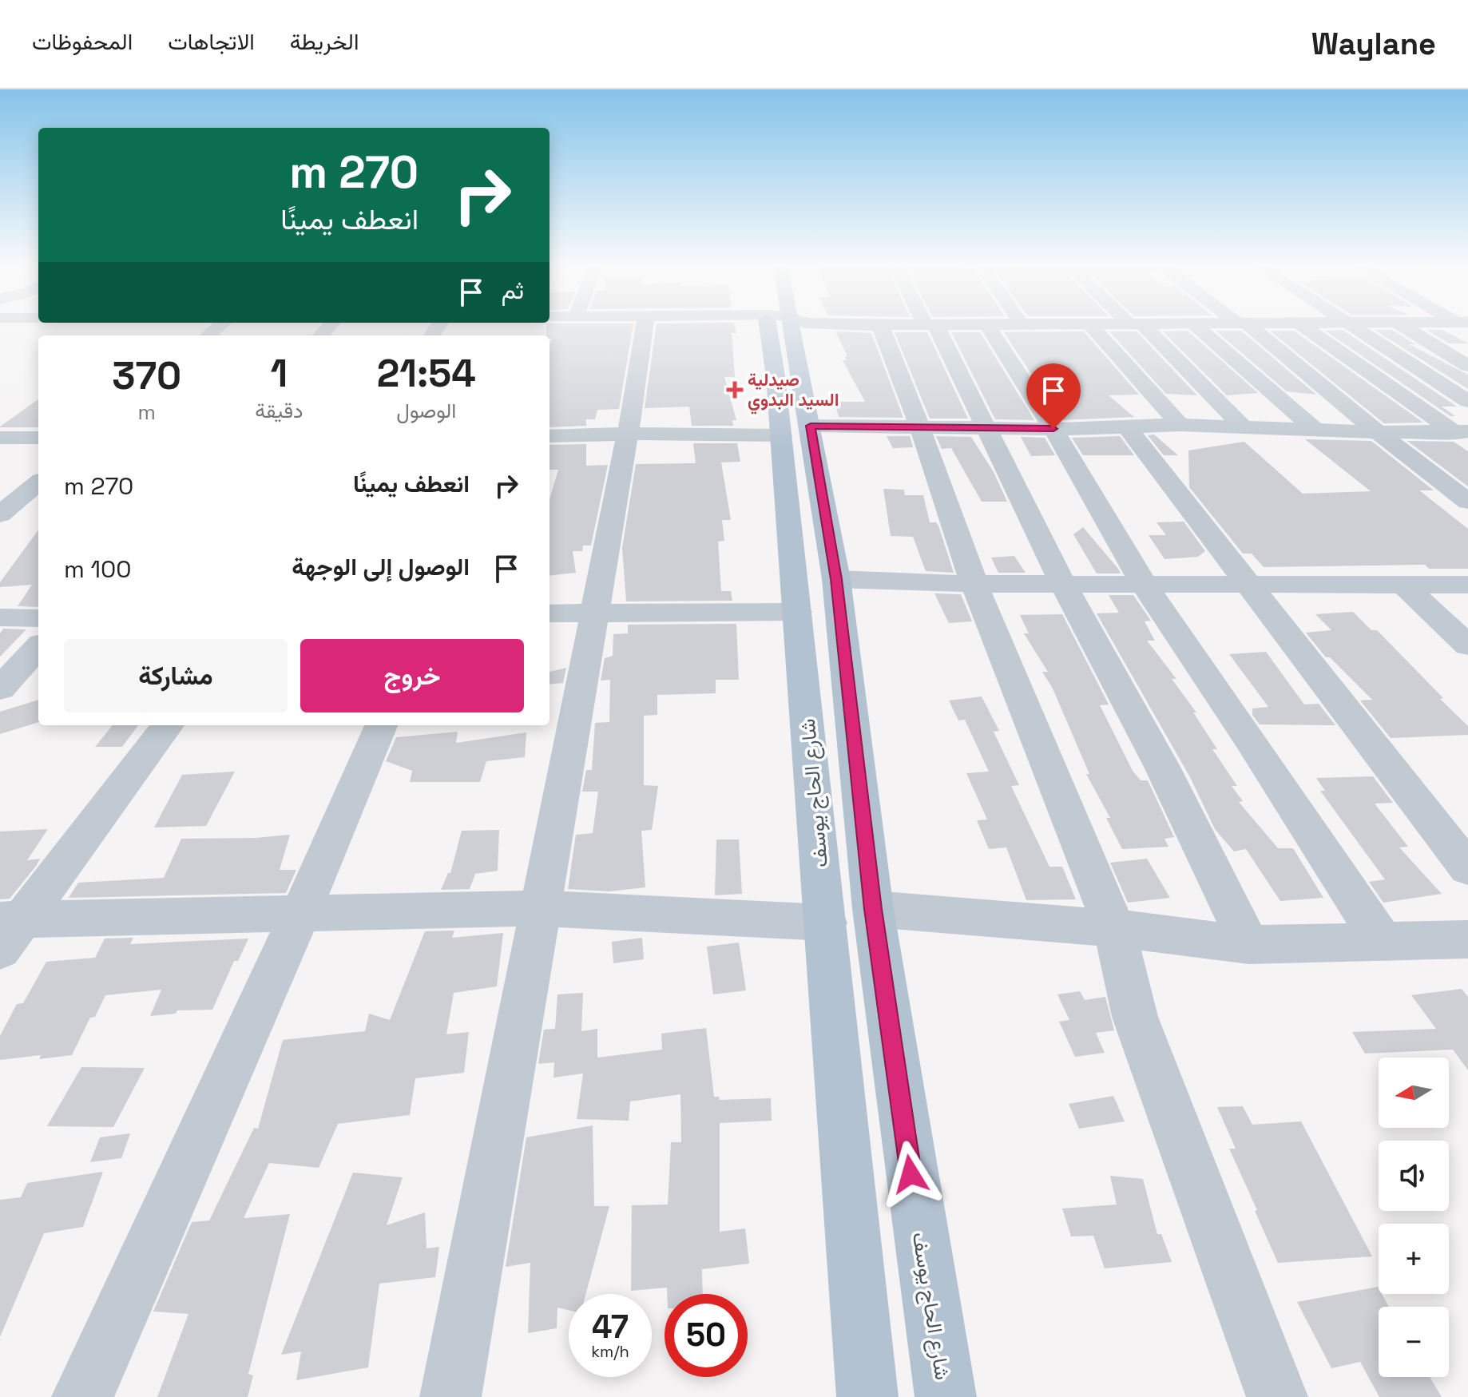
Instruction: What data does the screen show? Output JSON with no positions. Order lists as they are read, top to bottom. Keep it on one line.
{"streets":{"main road":["شارع الحاج يوسف"]},"places":{"health":["صيدلية السيد البدوي"]},"north":"left","page":{"header":"Waylane","nav":["الخريطة","الاتجاهات","المحفوظات"],"turn":["270 m","انعطف يمينًا"],"then":"ثم","eta":["21:54","الوصول","1","دقيقة","370","m"],"list":[{"name":"انعطف يمينًا","value":"270 m"},{"name":"الوصول إلى الوجهة","value":"100 m"}],"buttons":["خروج","مشاركة"],"map_buttons":["+","−"],"speed":"47 km/h","limit":"50"}}
